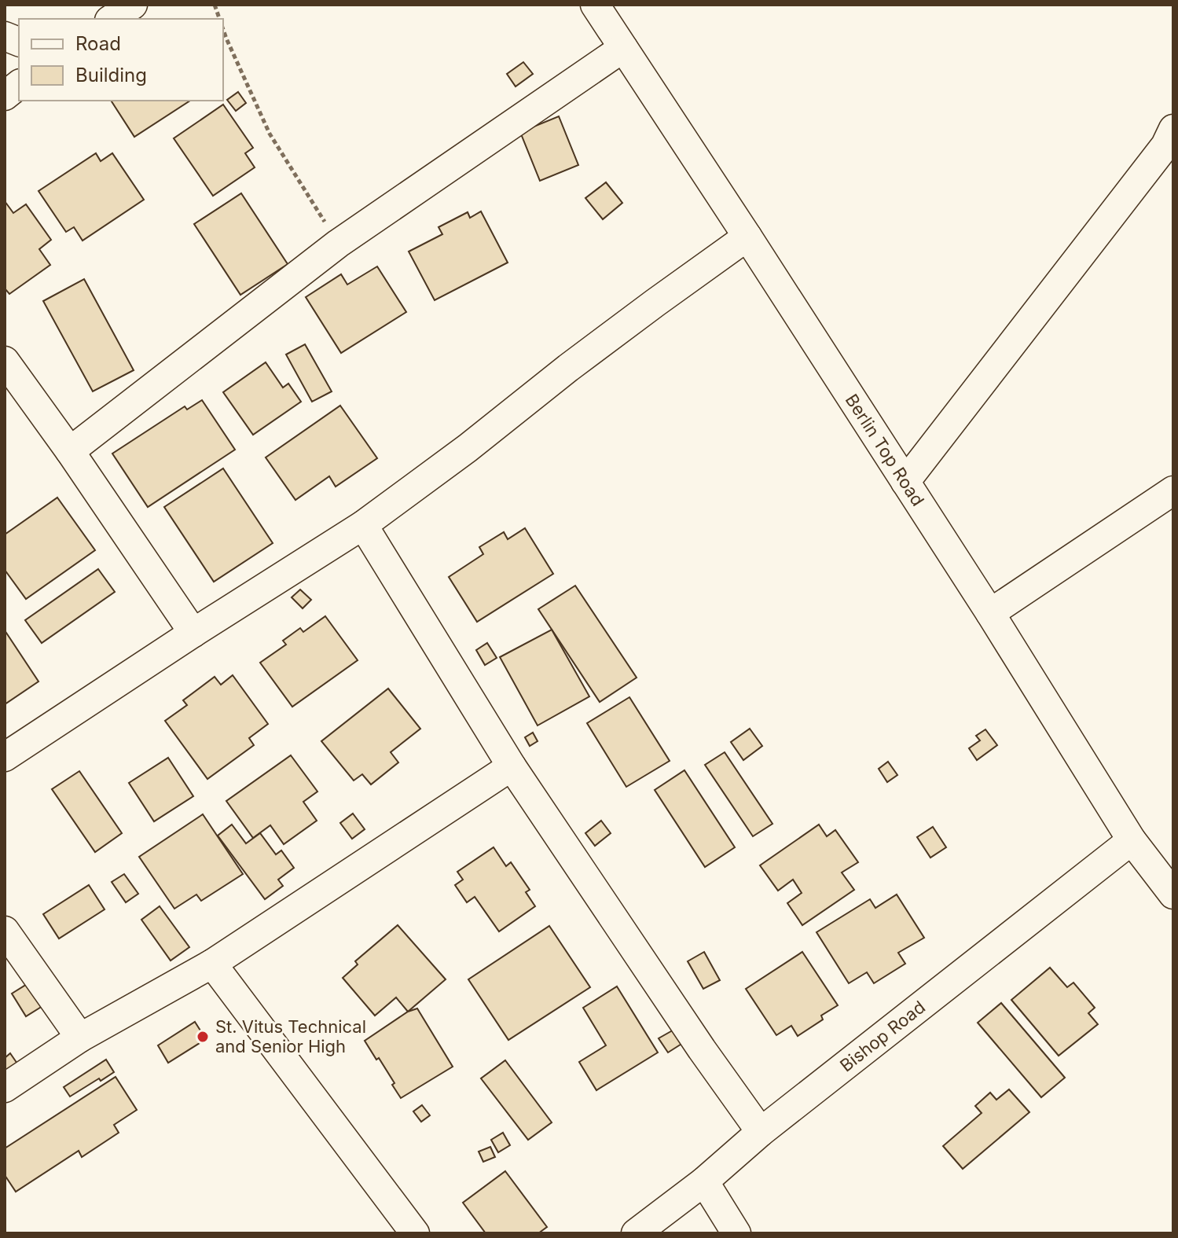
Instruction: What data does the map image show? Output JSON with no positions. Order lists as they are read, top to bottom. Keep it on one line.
{"streets":{"street":["Berlin Top Road","Bishop Road"]},"crossings":[["Berlin Top Road","Bishop Road"]],"places":["St. Vitus Technical and Senior High"],"legend":["Road","Building"]}
